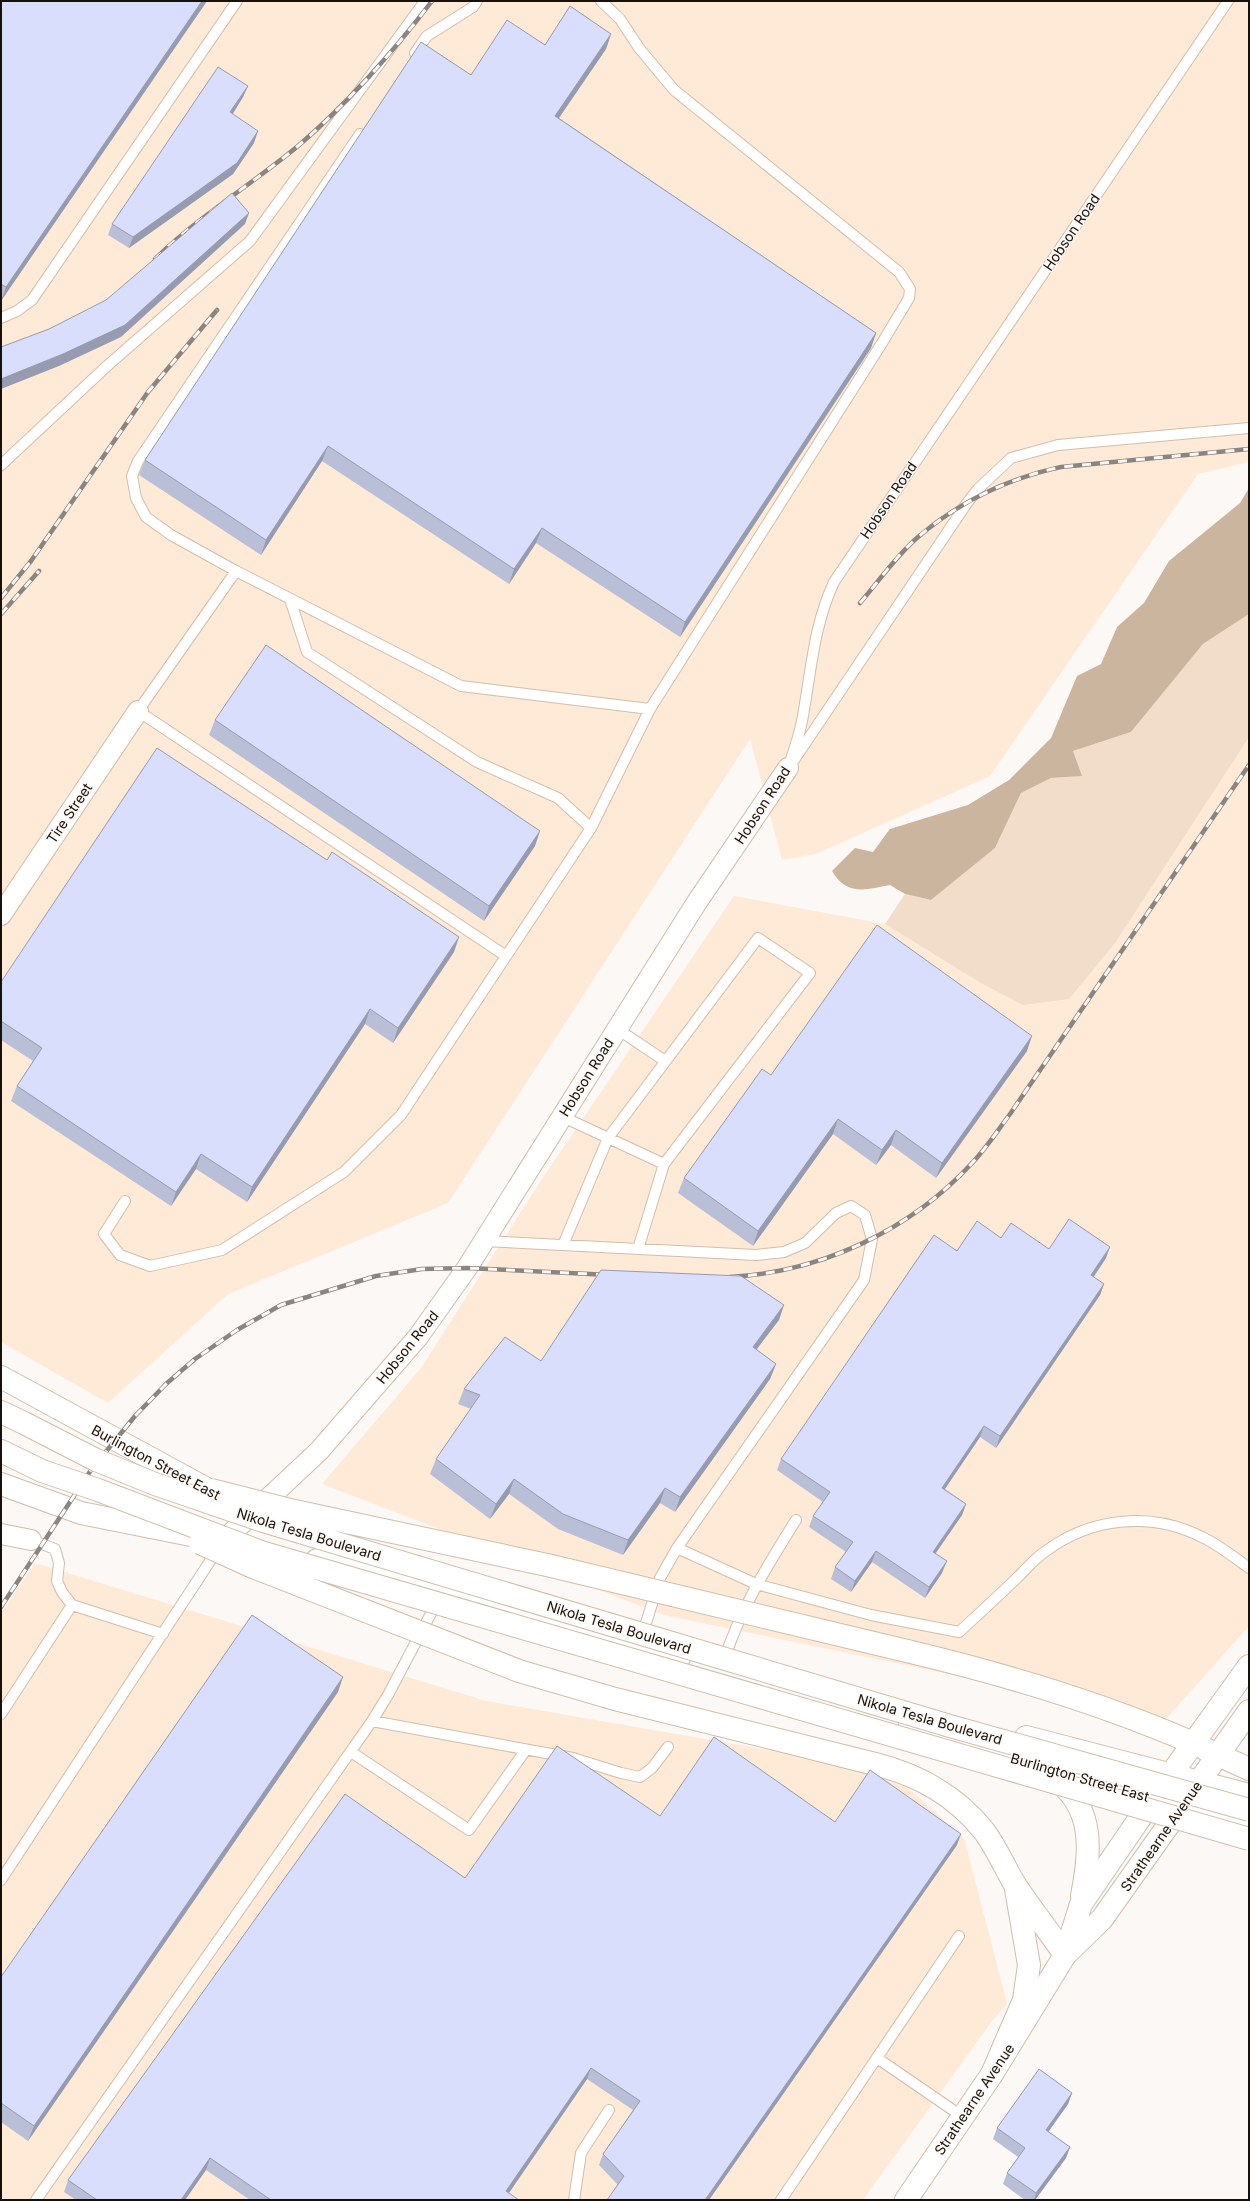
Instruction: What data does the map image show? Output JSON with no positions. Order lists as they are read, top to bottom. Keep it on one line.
{"streets":{"main road":["Burlington Street East","Nikola Tesla Boulevard","Strathearne Avenue"],"street":["Hobson Road","Tire Street"]},"crossings":[["Hobson Road","Burlington Street East"],["Burlington Street East","Strathearne Avenue"]]}
